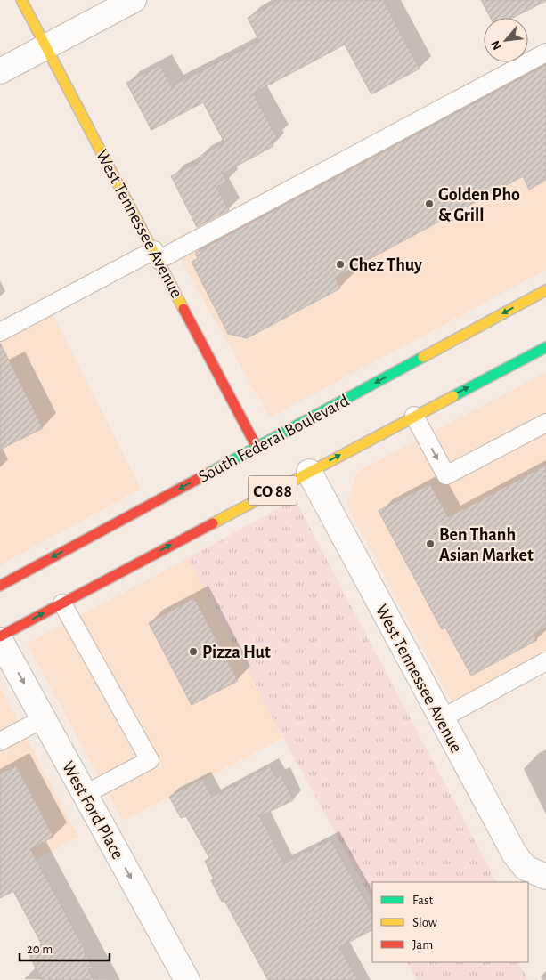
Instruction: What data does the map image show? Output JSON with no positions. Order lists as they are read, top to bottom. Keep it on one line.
{"streets":{"main road":["West Tennessee Avenue","South Federal Boulevard","CO 88"],"street":["West Ford Place"]},"crossings":[["West Tennessee Avenue","South Federal Boulevard"],["West Tennessee Avenue","CO 88"]],"one_way":["West Ford Place"],"places":["Golden Pho & Grill","Chez Thuy","Ben Thanh Asian Market","Pizza Hut"],"legend":["Fast","Slow","Jam"],"scale_bar":"20 m","north":"bottom left"}
